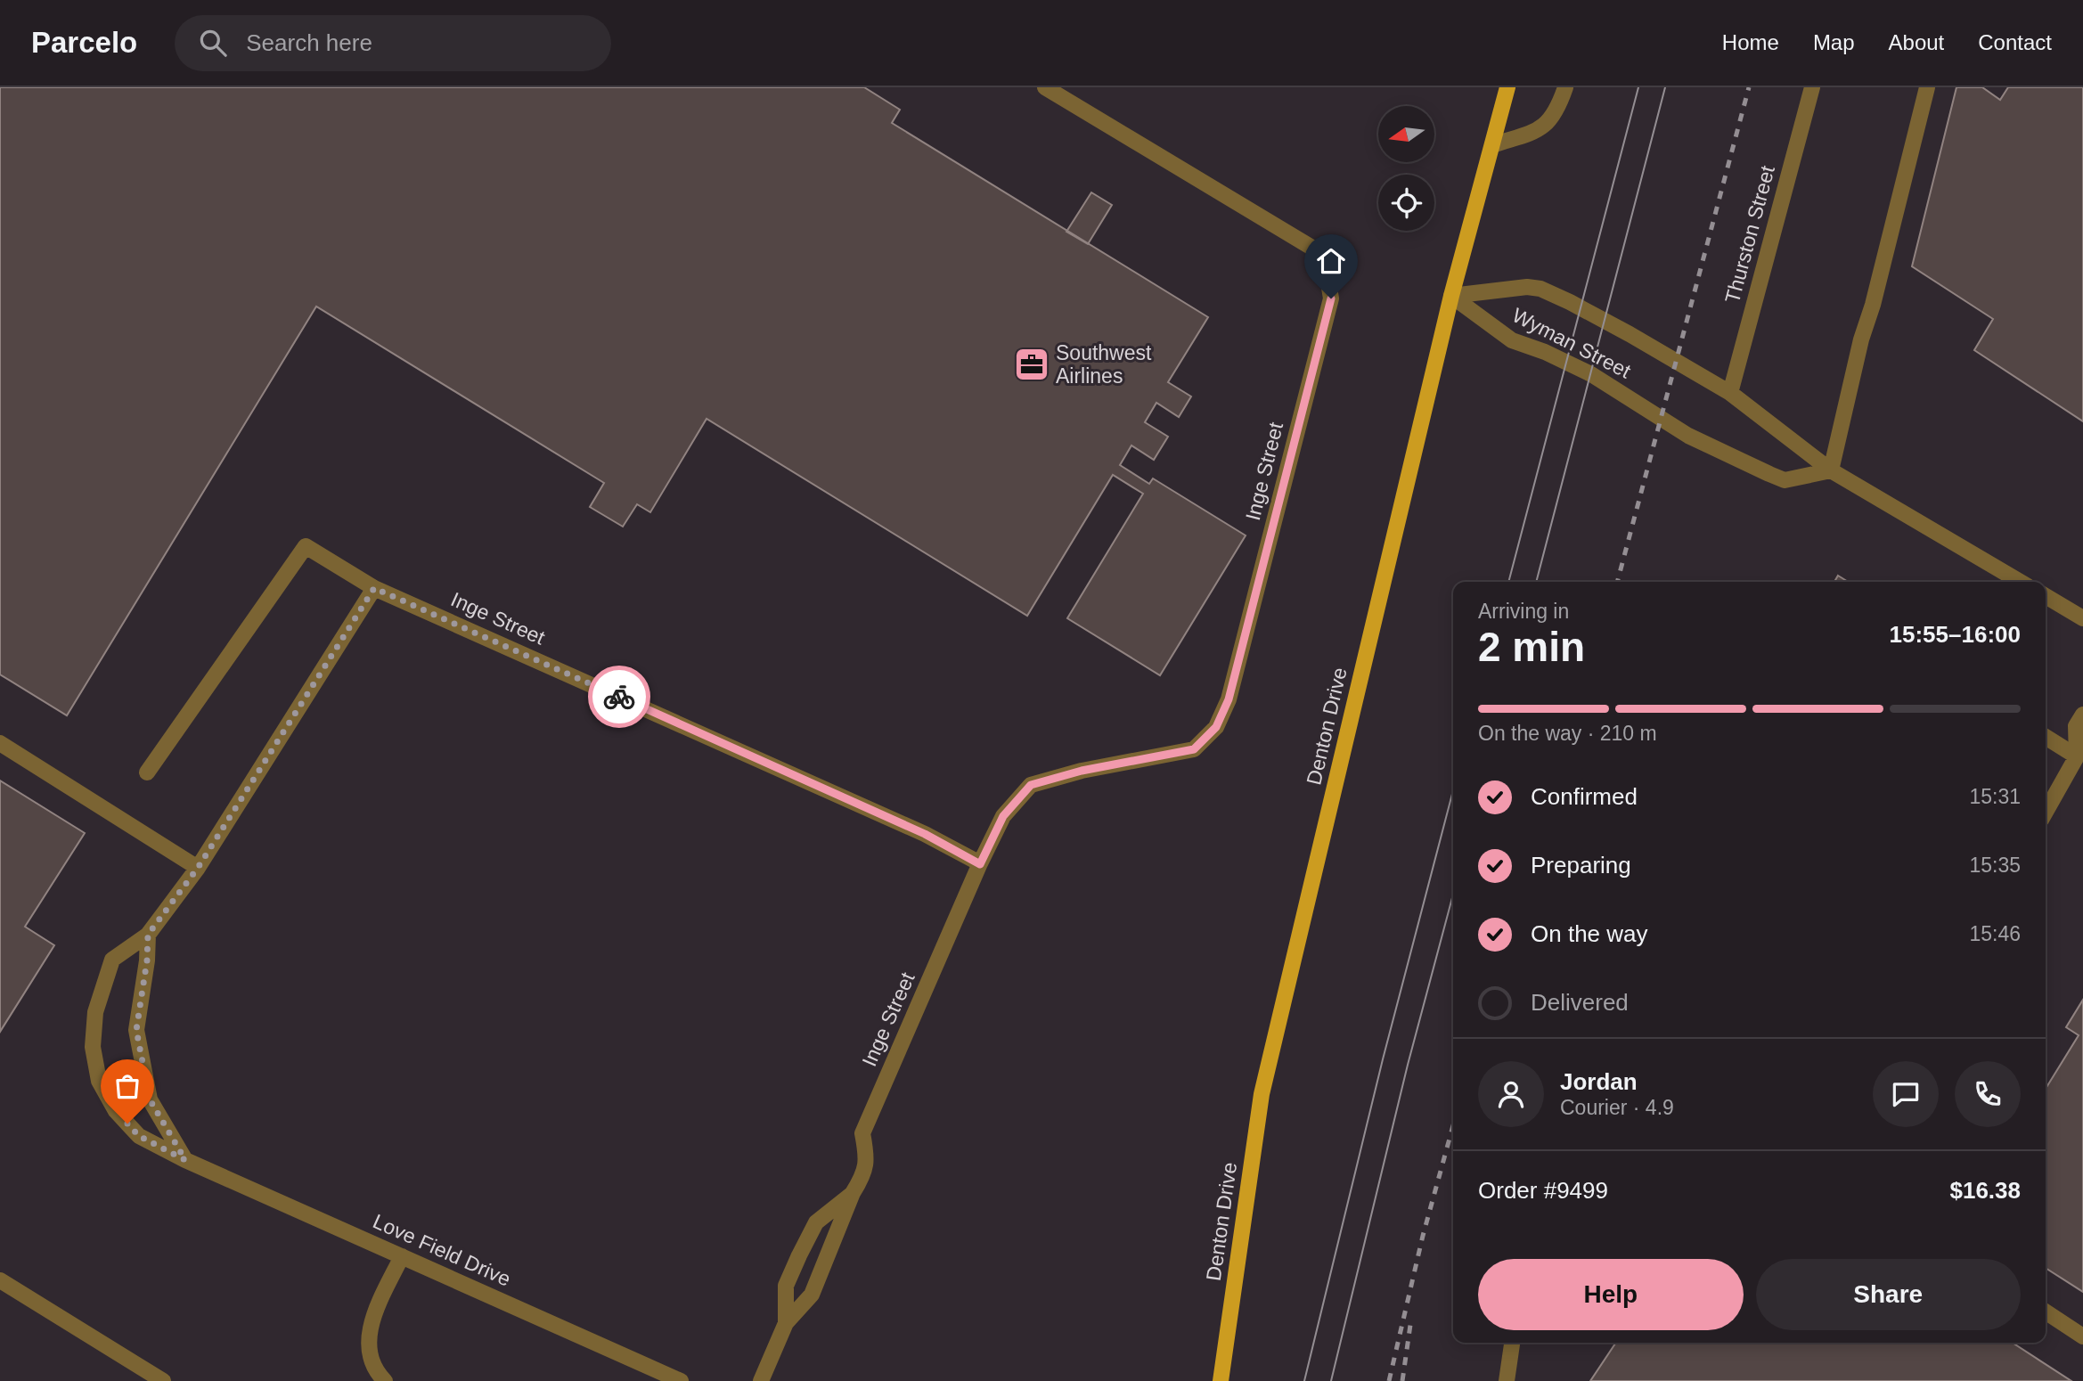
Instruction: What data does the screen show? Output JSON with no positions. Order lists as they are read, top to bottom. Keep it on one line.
{"streets":{"main road":["Denton Drive"],"street":["Thurston Street","Wyman Street","Inge Street","Love Field Drive"]},"crossings":[["Thurston Street","Wyman Street"],["Wyman Street","Denton Drive"]],"places":{"office":["Southwest Airlines"]},"north":"left","page":{"header":"Parcelo","search":"Search here","nav":["Home","Map","About","Contact"],"heading":["2 min","Arriving in","15:55–16:00"],"panel":["Jordan","Courier · 4.9","Order #9499","$16.38"],"bar":"On the way · 210 m","list":[["Confirmed","15:31"],["Preparing","15:35"],["On the way","15:46"],"Delivered"],"buttons":["Help","Share"]}}
